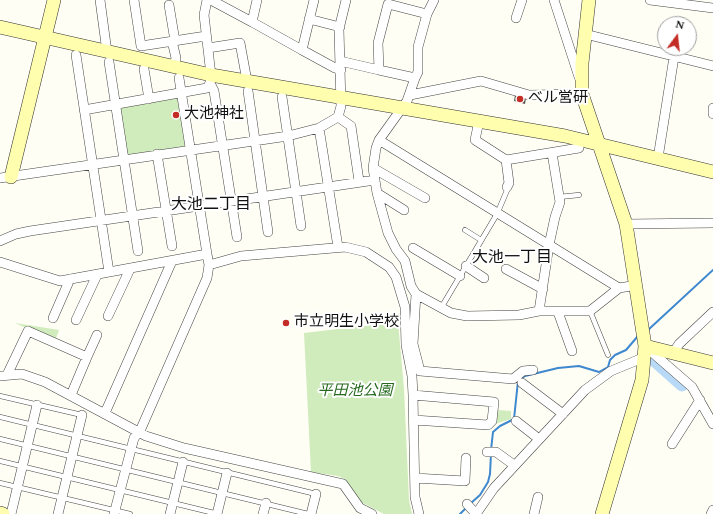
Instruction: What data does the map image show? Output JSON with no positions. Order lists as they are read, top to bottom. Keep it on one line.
{"districts":["大池二丁目","大池一丁目"],"parks":["平田池公園"],"places":["べル営研","大池神社","市立明生小学校"],"north":"top"}
